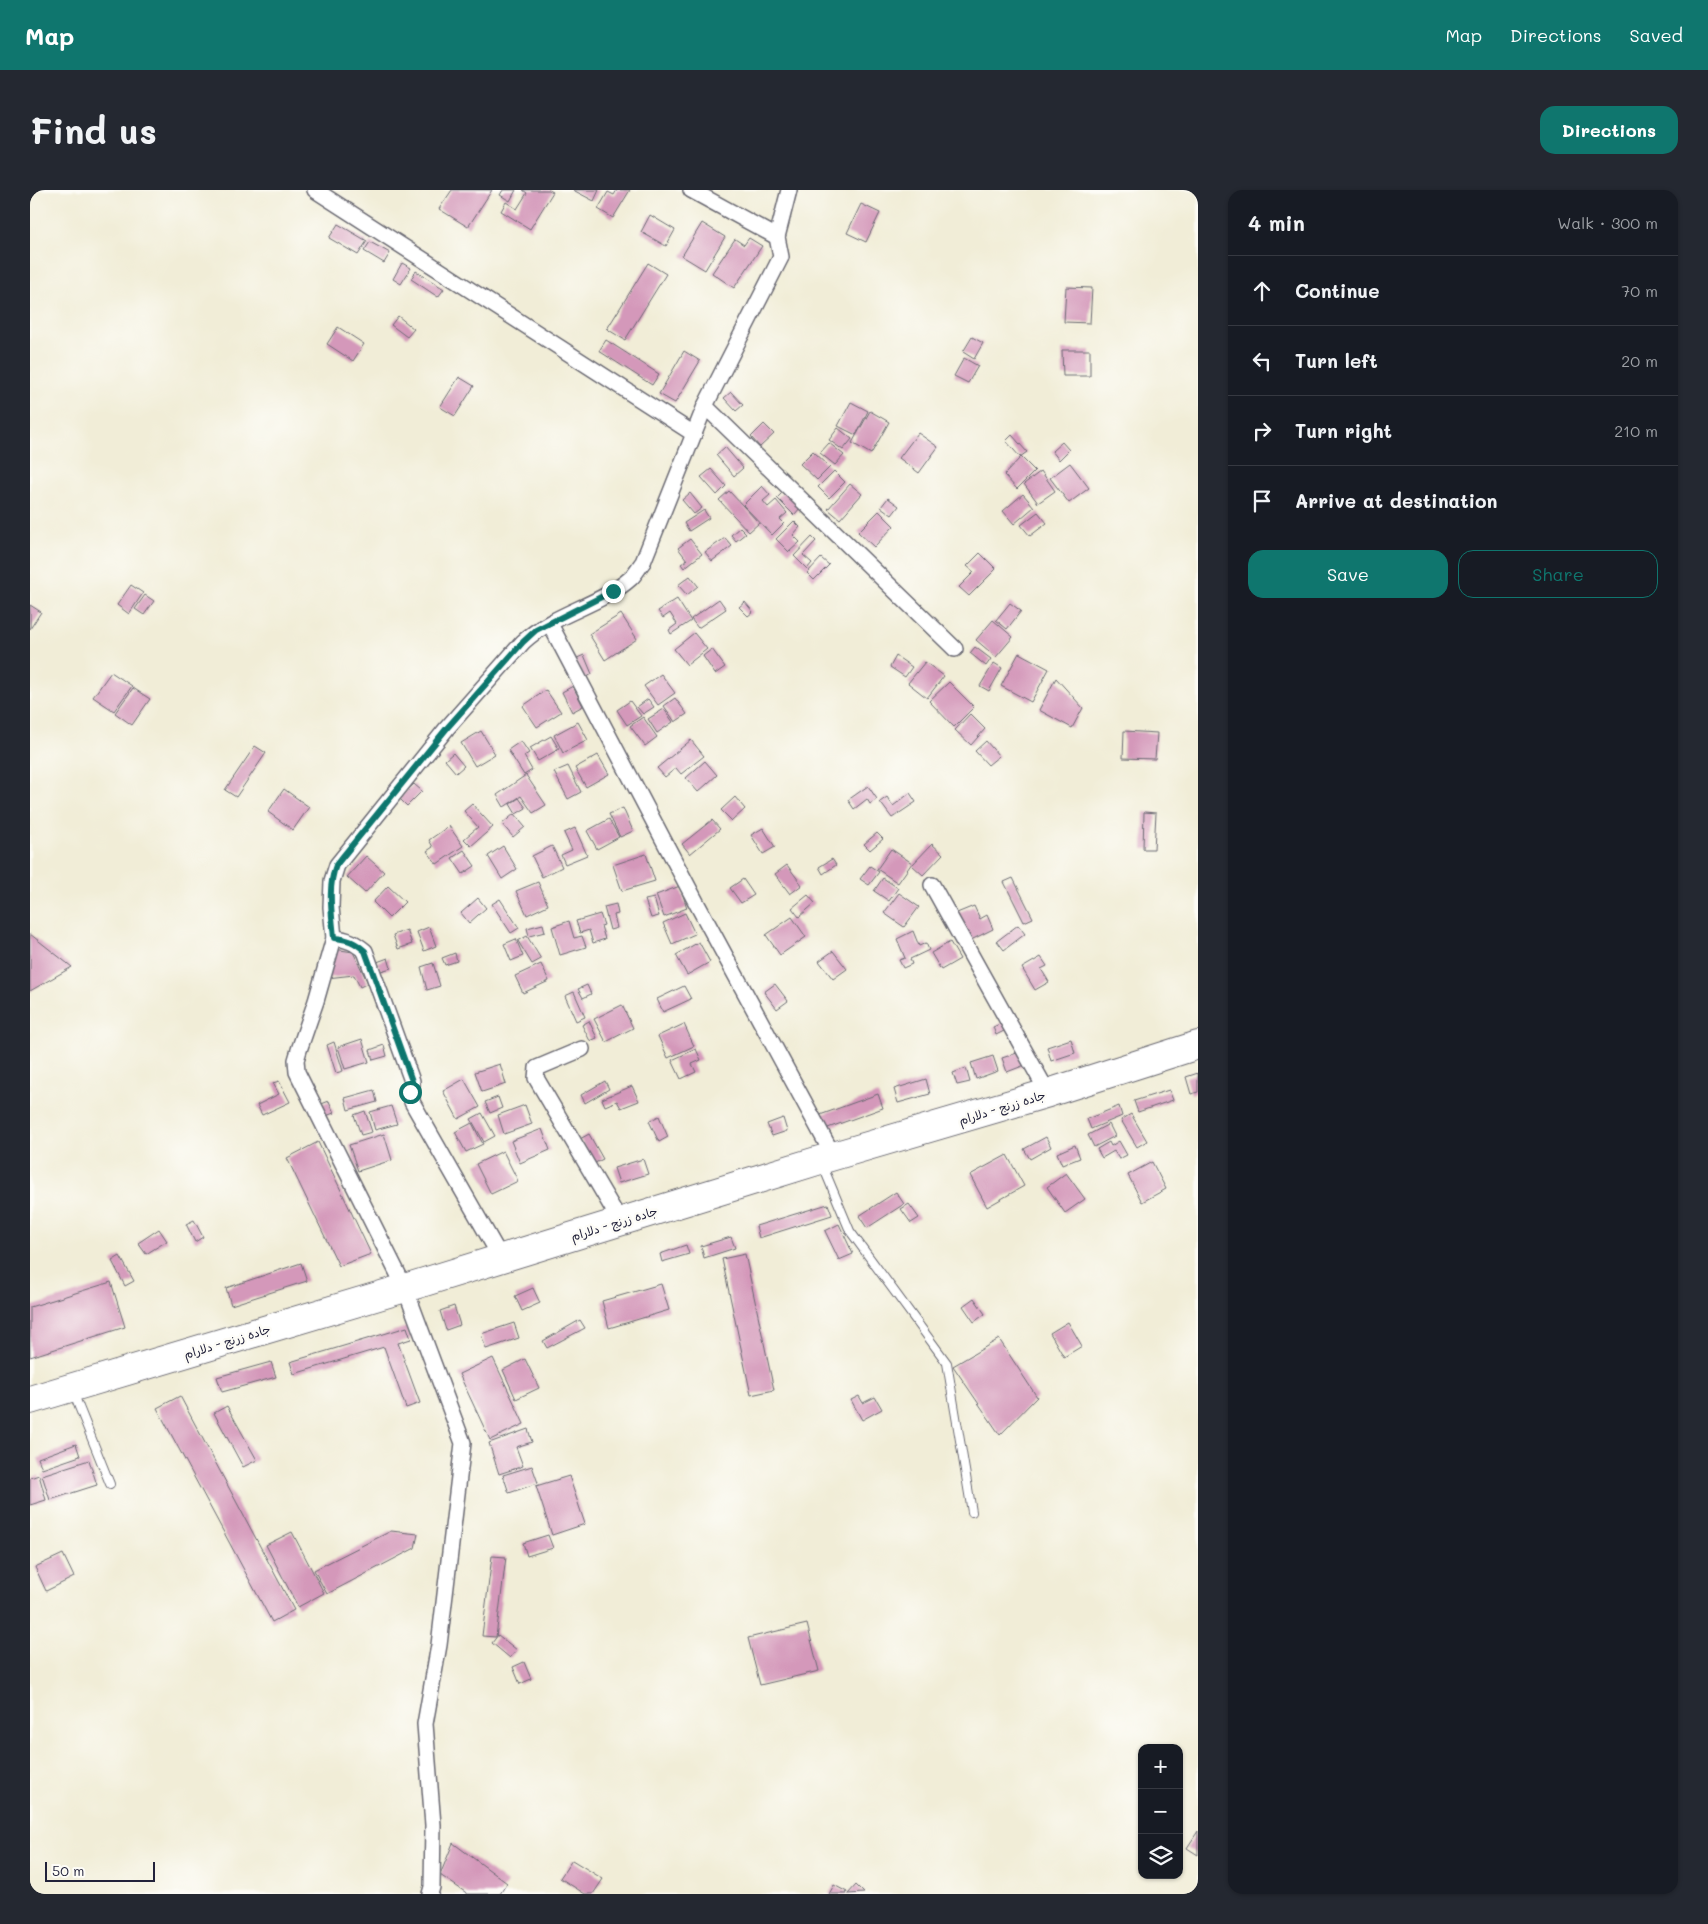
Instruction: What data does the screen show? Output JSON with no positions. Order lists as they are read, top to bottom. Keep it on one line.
{"streets":{"highway":["جاده زرنج - دلارام"]},"scale_bar":"50 m","page":{"header":"Map","nav":["Map","Directions","Saved"],"buttons":["Directions",["Save","Share"]],"title":"Find us","heading":["4 min","Walk · 300 m"],"list":[["Continue","70 m"],["Turn left","20 m"],["Turn right","210 m"],"Arrive at destination"],"map_buttons":["+","−"],"scale":"50 m"}}
